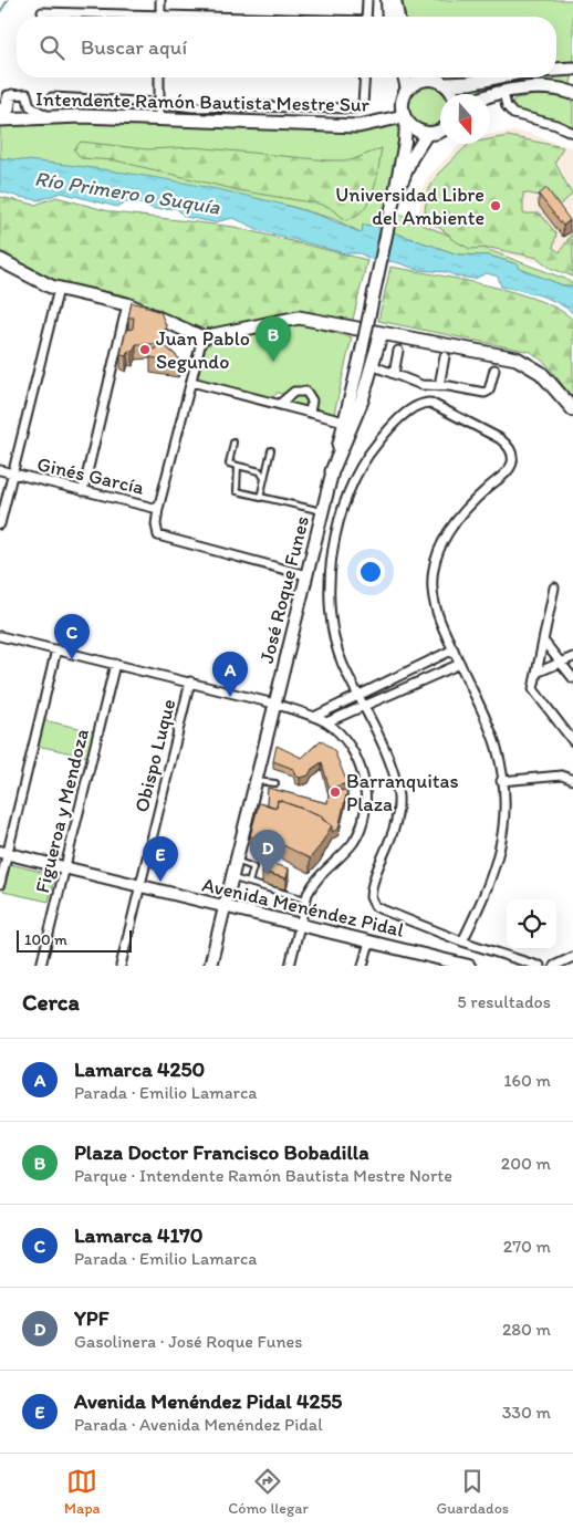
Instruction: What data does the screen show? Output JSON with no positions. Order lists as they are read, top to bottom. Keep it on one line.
{"streets":{"main road":["Intendente Ramón Bautista Mestre Sur","José Roque Funes","Avenida Menéndez Pidal"],"street":["Ginés García","Obispo Luque","Figueroa y Mendoza"]},"crossings":[["Ginés García","José Roque Funes"],["José Roque Funes","Avenida Menéndez Pidal"],["Obispo Luque","Avenida Menéndez Pidal"],["Figueroa y Mendoza","Avenida Menéndez Pidal"]],"water":["Río Primero o Suquía"],"places":["Universidad Libre del Ambiente","Juan Pablo Segundo","Barranquitas Plaza"],"scale_bar":"100 m","north":"bottom","page":{"search":"Buscar aquí","pins":["B","C","A","D","E"],"scale":"100 m","heading":["Cerca","5 resultados"],"list":[{"mark":"A","name":"Lamarca 4250","note":"Parada · Emilio Lamarca","value":"160 m"},{"mark":"B","name":"Plaza Doctor Francisco Bobadilla","note":"Parque · Intendente Ramón Bautista Mestre Norte","value":"200 m"},{"mark":"C","name":"Lamarca 4170","note":"Parada · Emilio Lamarca","value":"270 m"},{"mark":"D","name":"YPF","note":"Gasolinera · José Roque Funes","value":"280 m"},{"mark":"E","name":"Avenida Menéndez Pidal 4255","note":"Parada · Avenida Menéndez Pidal","value":"330 m"}],"nav":["Mapa","Cómo llegar","Guardados"]}}
